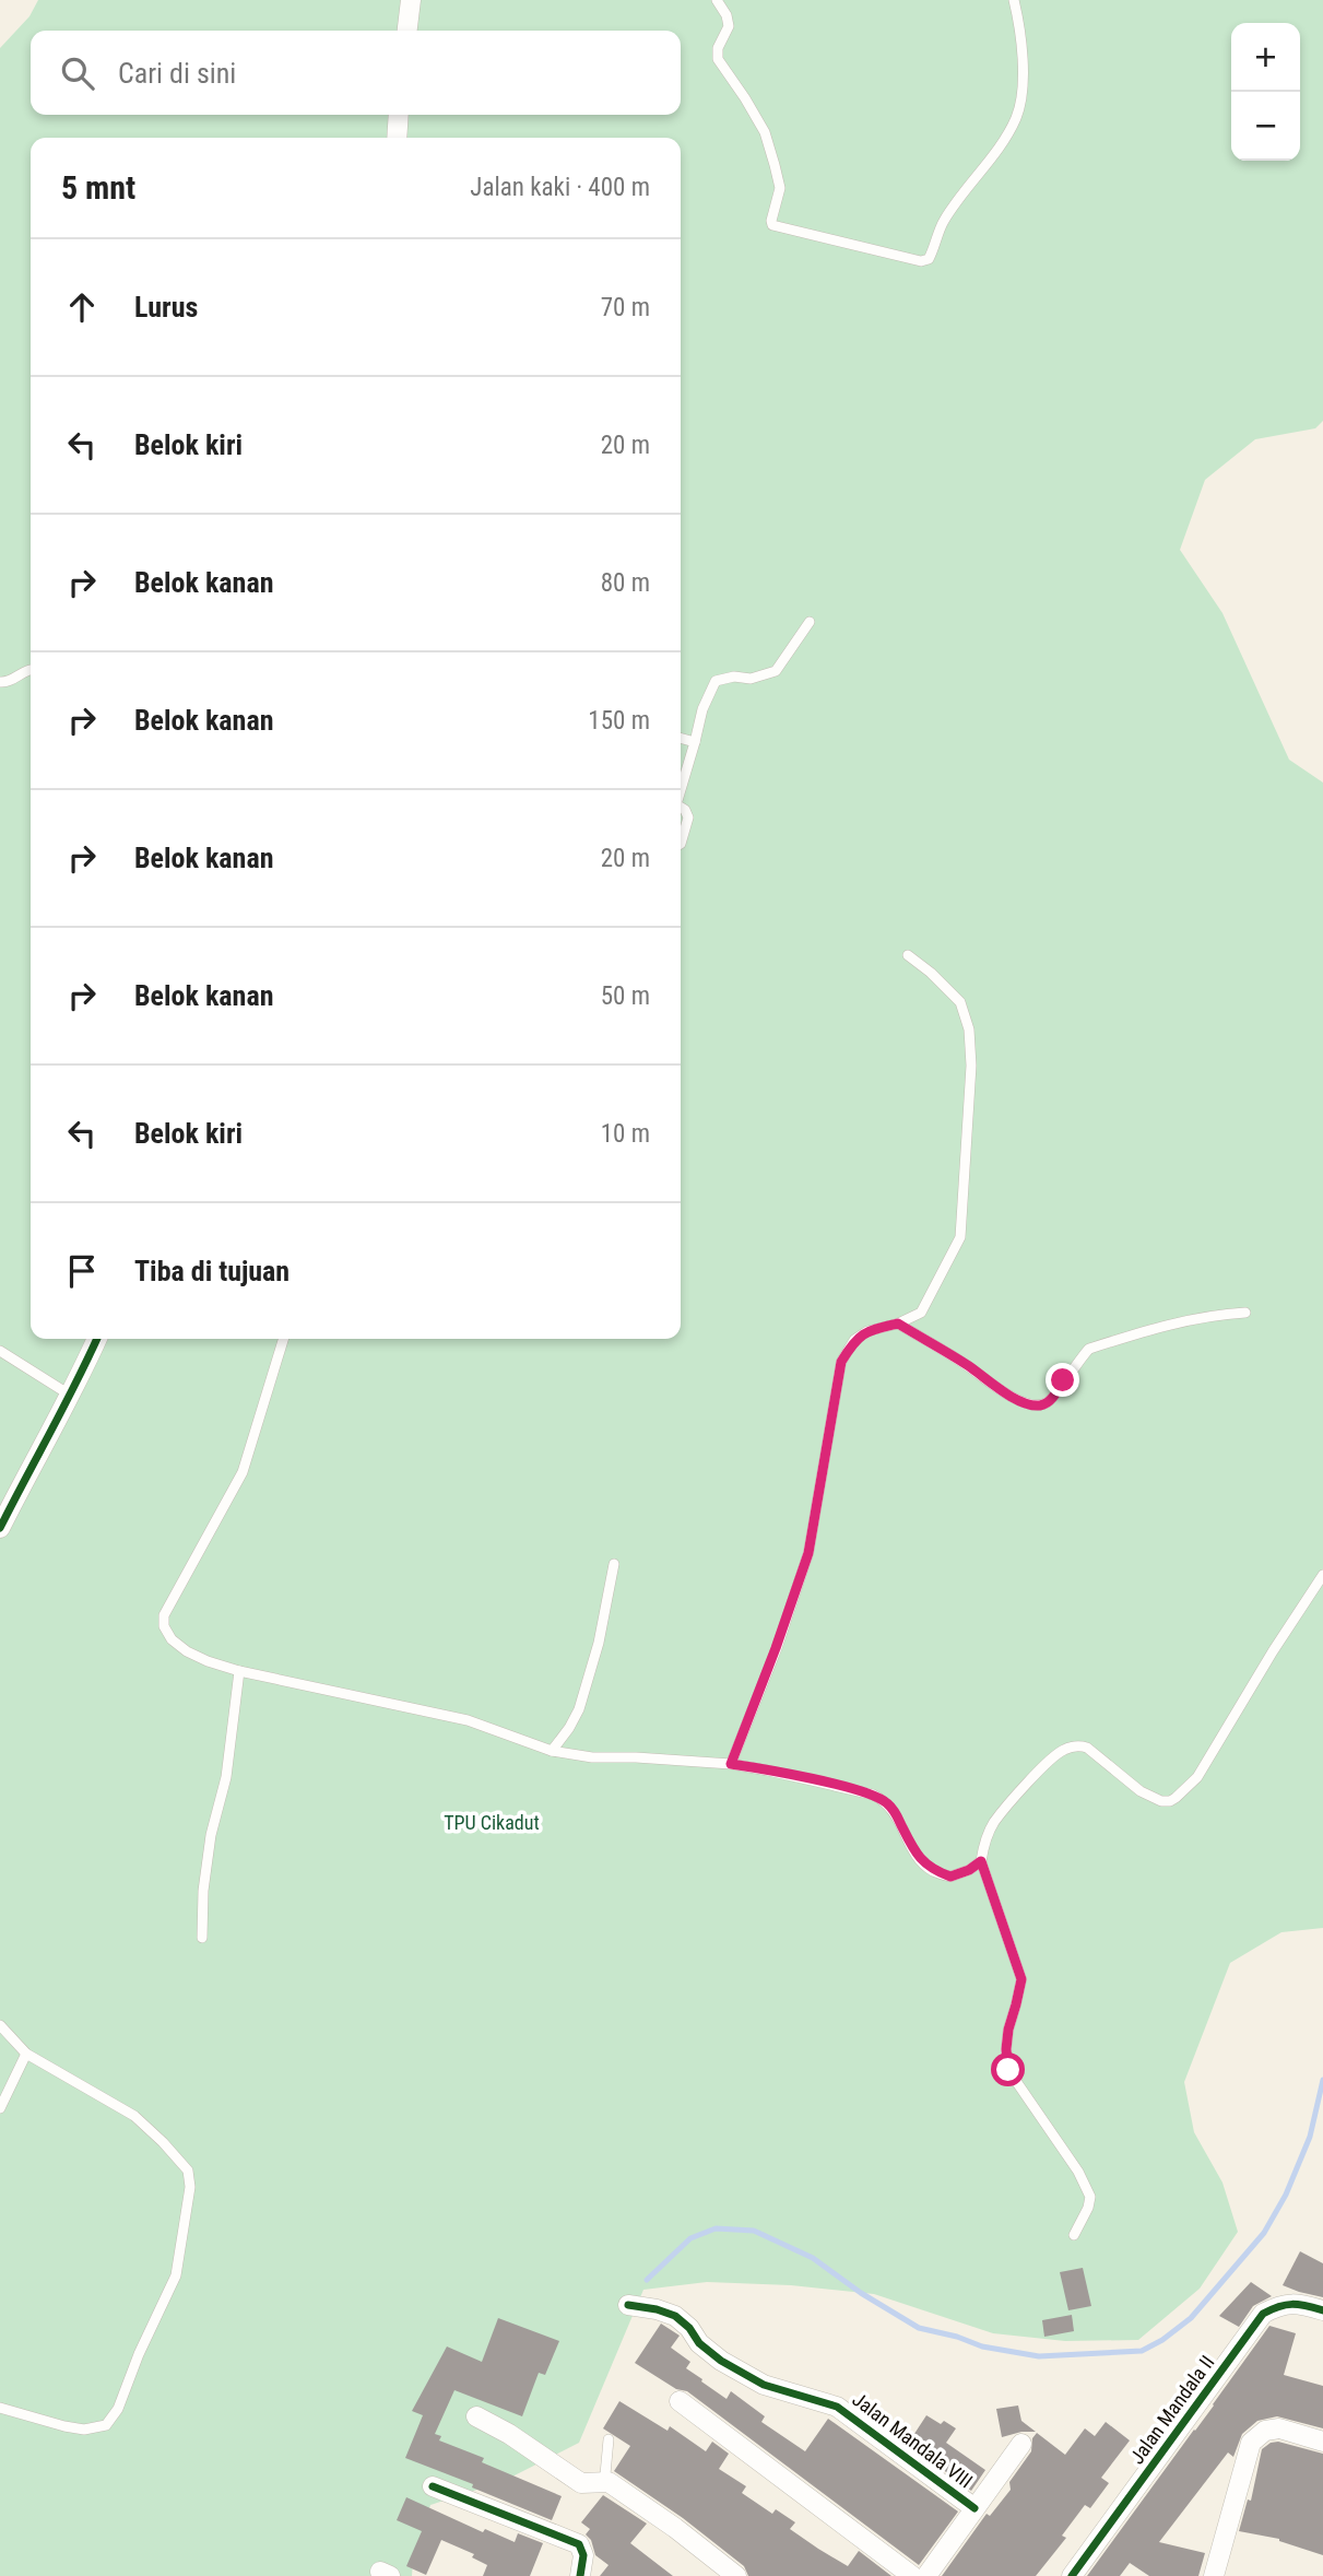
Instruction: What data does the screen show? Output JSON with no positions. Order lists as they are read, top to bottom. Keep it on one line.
{"streets":{"street":["Jalan Mandala II","Jalan Mandala VIII"]},"parks":["TPU Cikadut"],"page":{"map_buttons":["+","−"],"search":"Cari di sini","heading":["5 mnt","Jalan kaki · 400 m"],"list":[["Lurus","70 m"],["Belok kiri","20 m"],["Belok kanan","80 m"],["Belok kanan","150 m"],["Belok kanan","20 m"],["Belok kanan","50 m"],["Belok kiri","10 m"],"Tiba di tujuan"]}}
